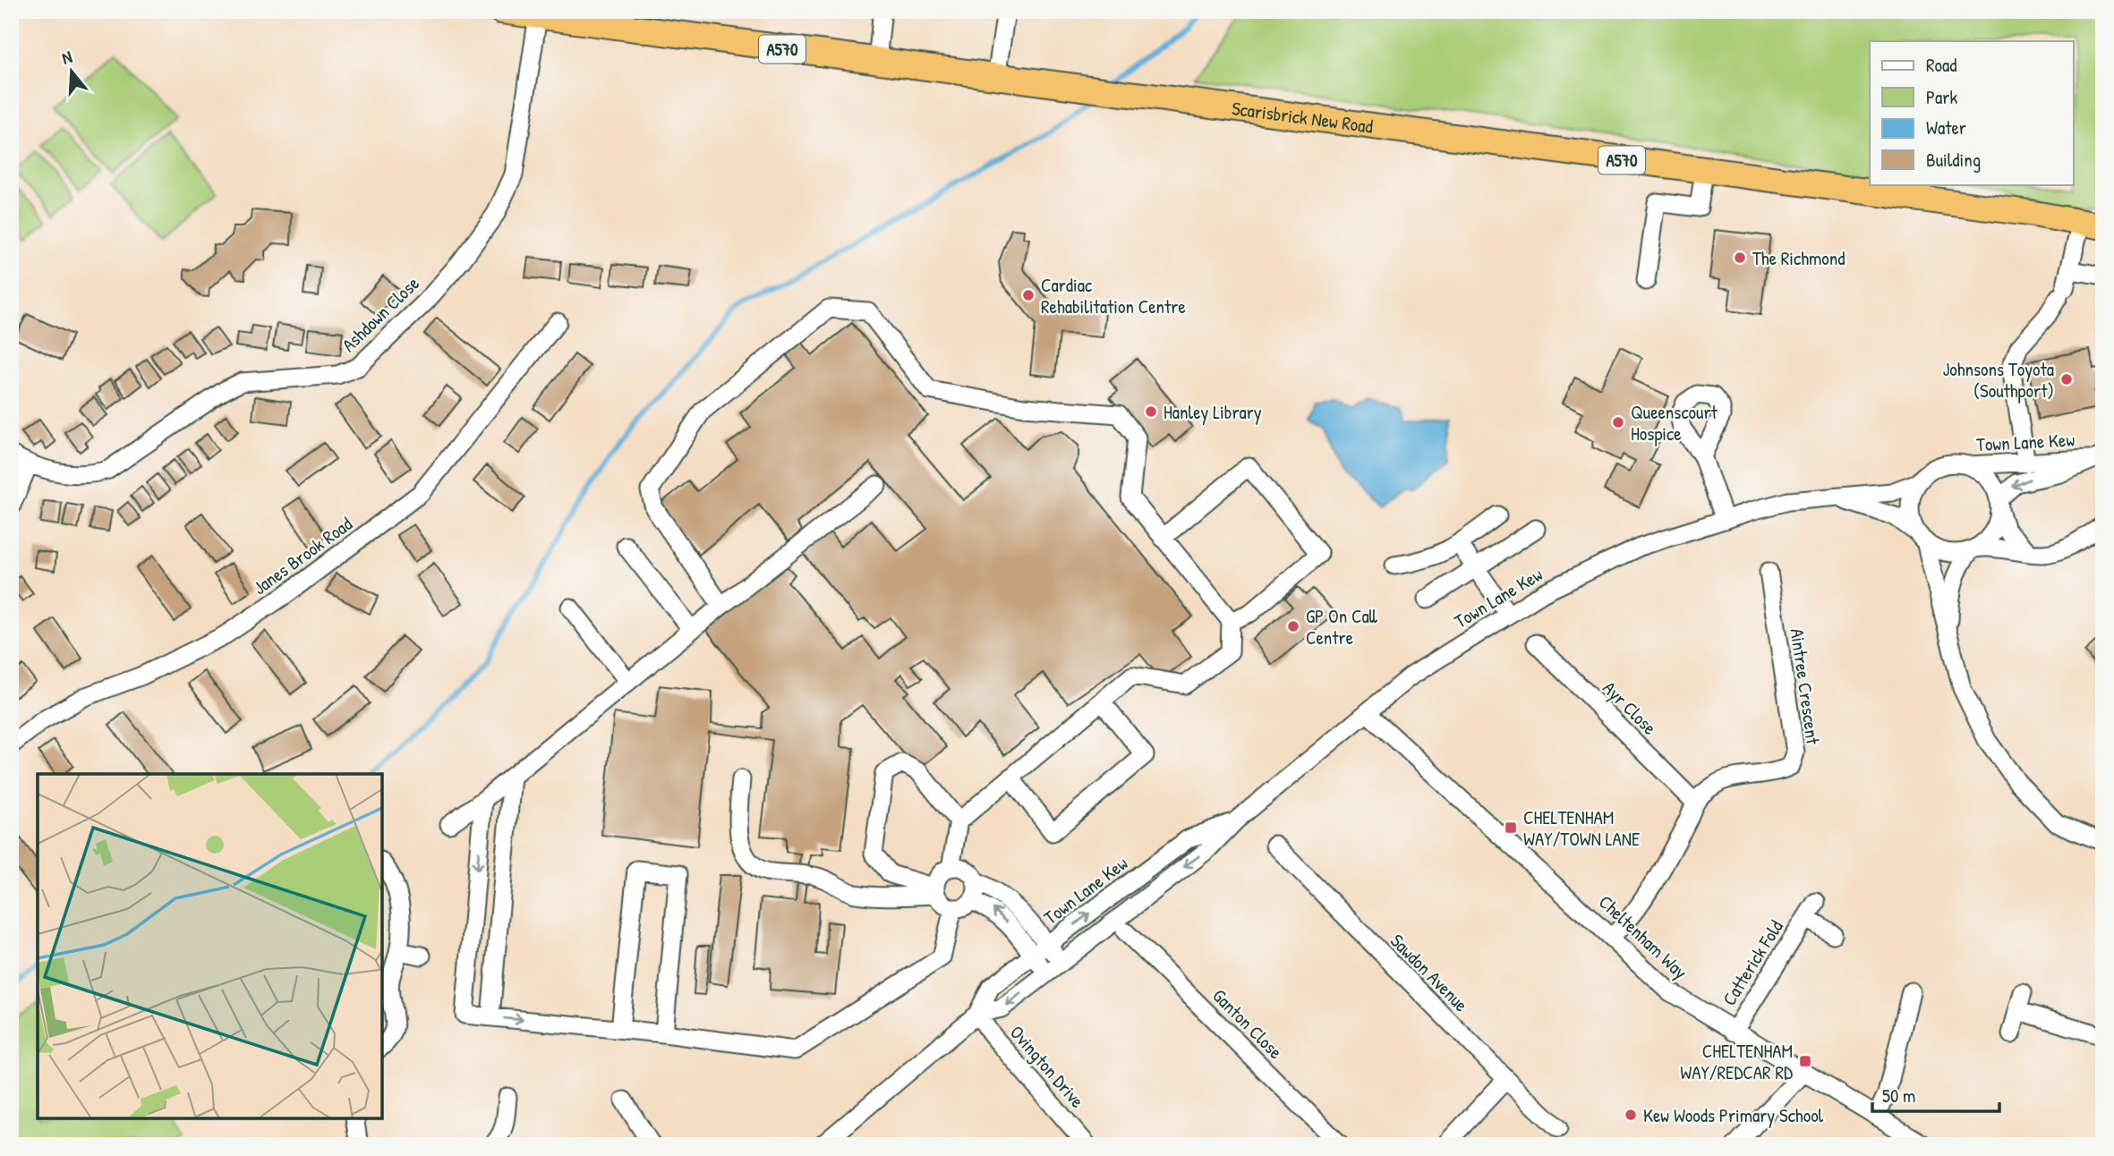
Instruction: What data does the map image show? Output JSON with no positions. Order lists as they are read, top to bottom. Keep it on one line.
{"streets":{"highway":["A570","Scarisbrick New Road"],"street":["Ashdown Close","Town Lane Kew","Janes Brook Road","Aintree Crescent","Ayr Close","Cheltenham Way","Catterick Fold","Sawdon Avenue","Ganton Close","Ovington Drive"]},"crossings":[["Scarisbrick New Road","Ashdown Close"],["Town Lane Kew","Cheltenham Way"],["Town Lane Kew","Ovington Drive"],["Aintree Crescent","Ayr Close"],["Aintree Crescent","Cheltenham Way"],["Cheltenham Way","Catterick Fold"]],"places":{"other":["The Richmond","Cardiac Rehabilitation Centre","Johnsons Toyota (Southport)","Hanley Library","Queenscourt Hospice","GP On Call Centre","Kew Woods Primary School"],"transit":["CHELTENHAM WAY/TOWN LANE","CHELTENHAM WAY/REDCAR RD"]},"legend":["Road","Park","Water","Building"],"scale_bar":"50 m","north":"top"}
